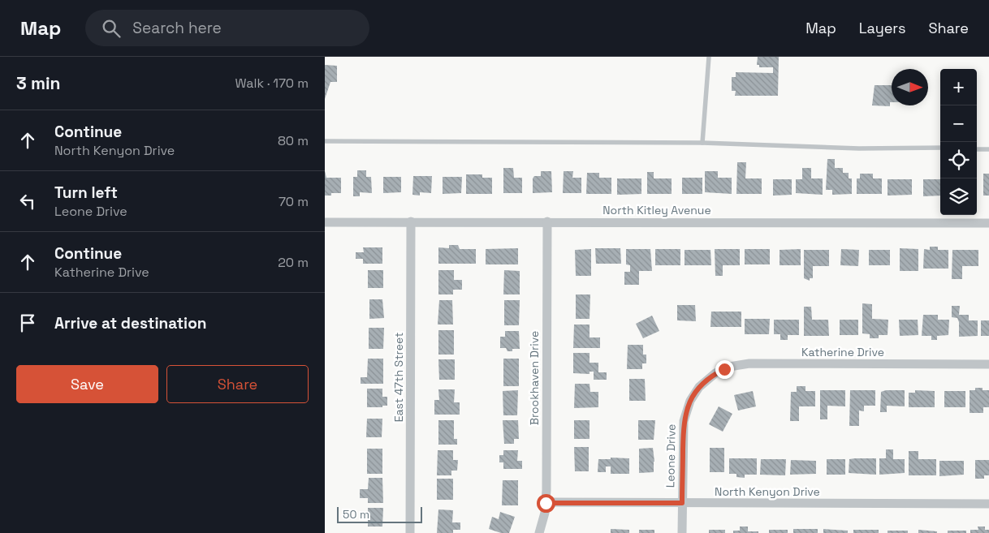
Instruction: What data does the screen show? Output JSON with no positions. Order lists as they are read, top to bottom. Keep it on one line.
{"streets":{"street":["North Kitley Avenue","Katherine Drive","East 47th Street","Brookhaven Drive","Leone Drive","North Kenyon Drive"]},"crossings":[["North Kitley Avenue","East 47th Street"],["North Kitley Avenue","Brookhaven Drive"],["Katherine Drive","Leone Drive"],["Brookhaven Drive","North Kenyon Drive"],["Leone Drive","North Kenyon Drive"]],"scale_bar":"50 m","north":"right","page":{"header":"Map","search":"Search here","nav":["Map","Layers","Share"],"heading":["3 min","Walk · 170 m"],"map_buttons":["+","−"],"list":[["Continue","North Kenyon Drive","80 m"],["Turn left","Leone Drive","70 m"],["Continue","Katherine Drive","20 m"],"Arrive at destination"],"buttons":["Save","Share"],"scale":"50 m"}}
